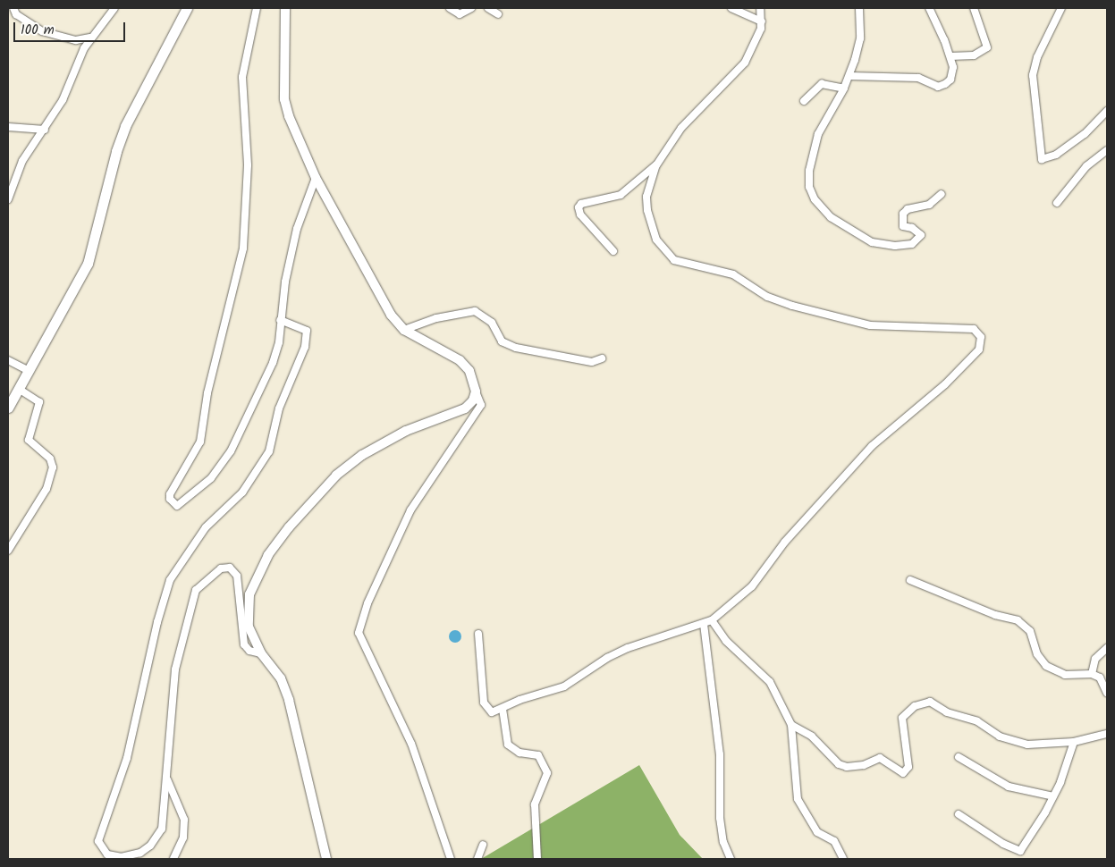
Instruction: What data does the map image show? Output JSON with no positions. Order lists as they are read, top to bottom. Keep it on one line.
{"scale_bar":"100 m"}
